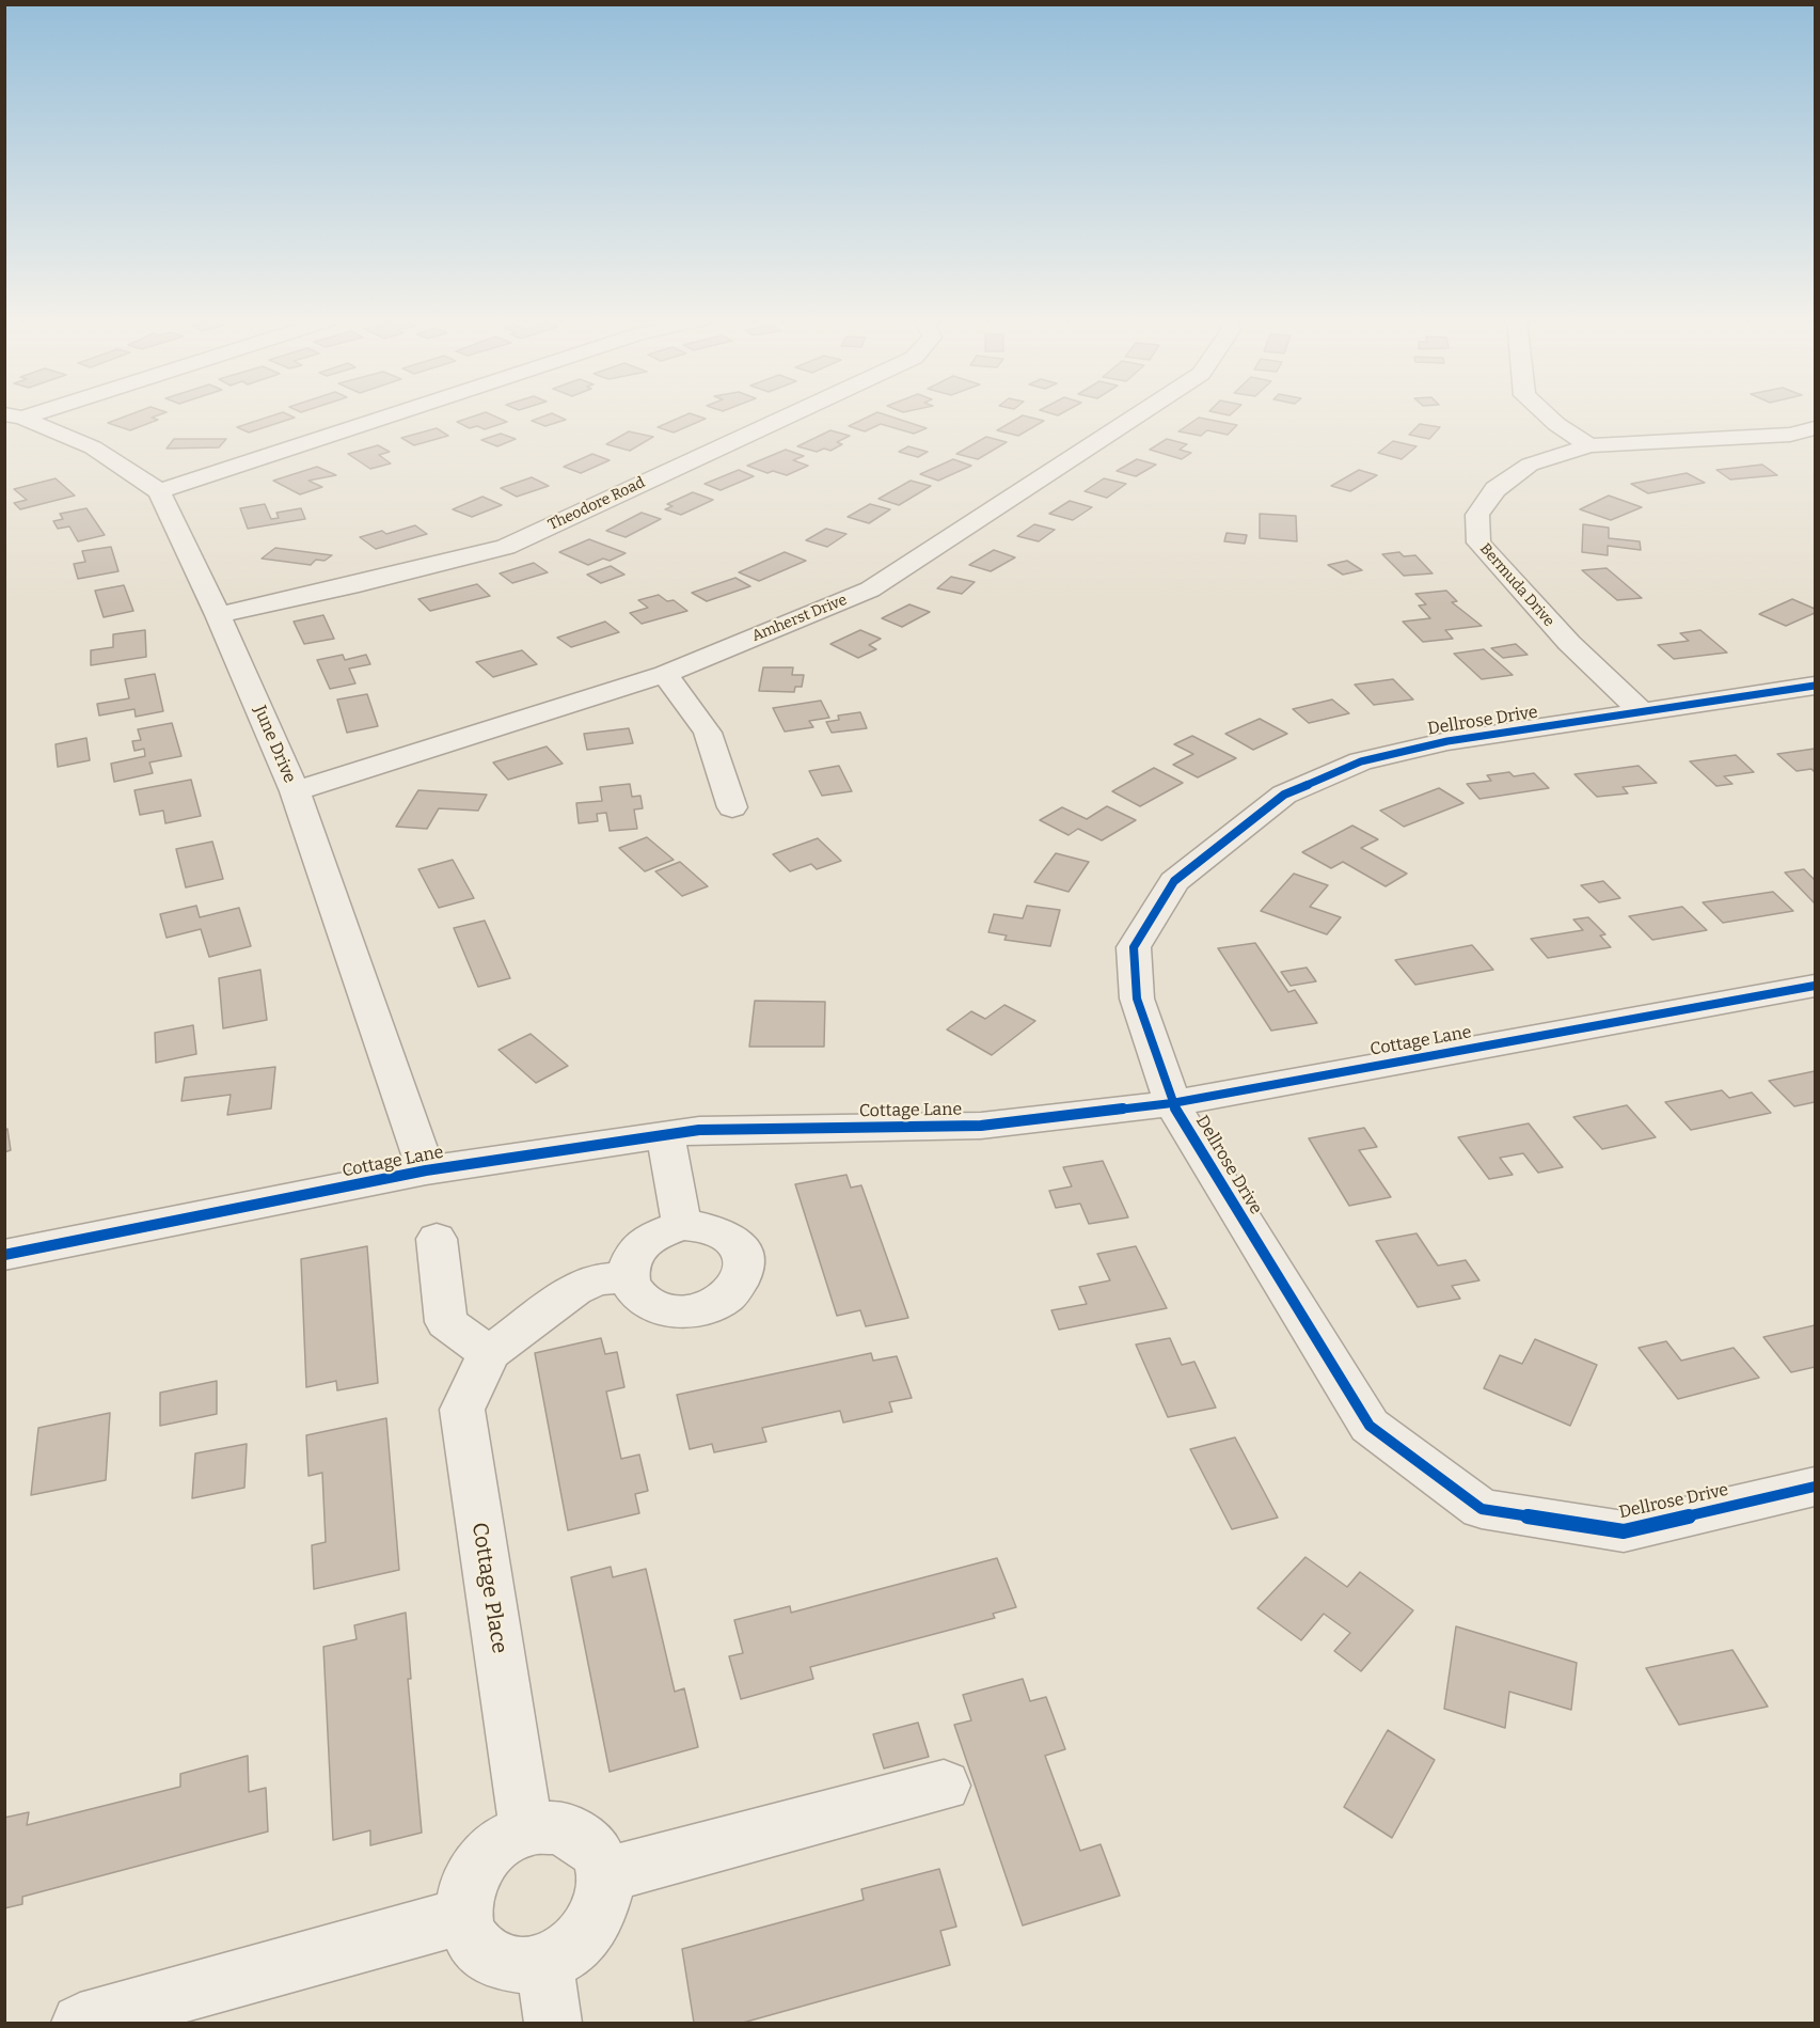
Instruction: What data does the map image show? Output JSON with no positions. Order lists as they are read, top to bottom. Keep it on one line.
{"streets":{"street":["Theodore Road","Bermuda Drive","Amherst Drive","Dellrose Drive","June Drive","Cottage Lane","Cottage Place"]},"crossings":[["Theodore Road","June Drive"],["Bermuda Drive","Dellrose Drive"],["Amherst Drive","June Drive"],["Dellrose Drive","Cottage Lane"],["June Drive","Cottage Lane"]]}
